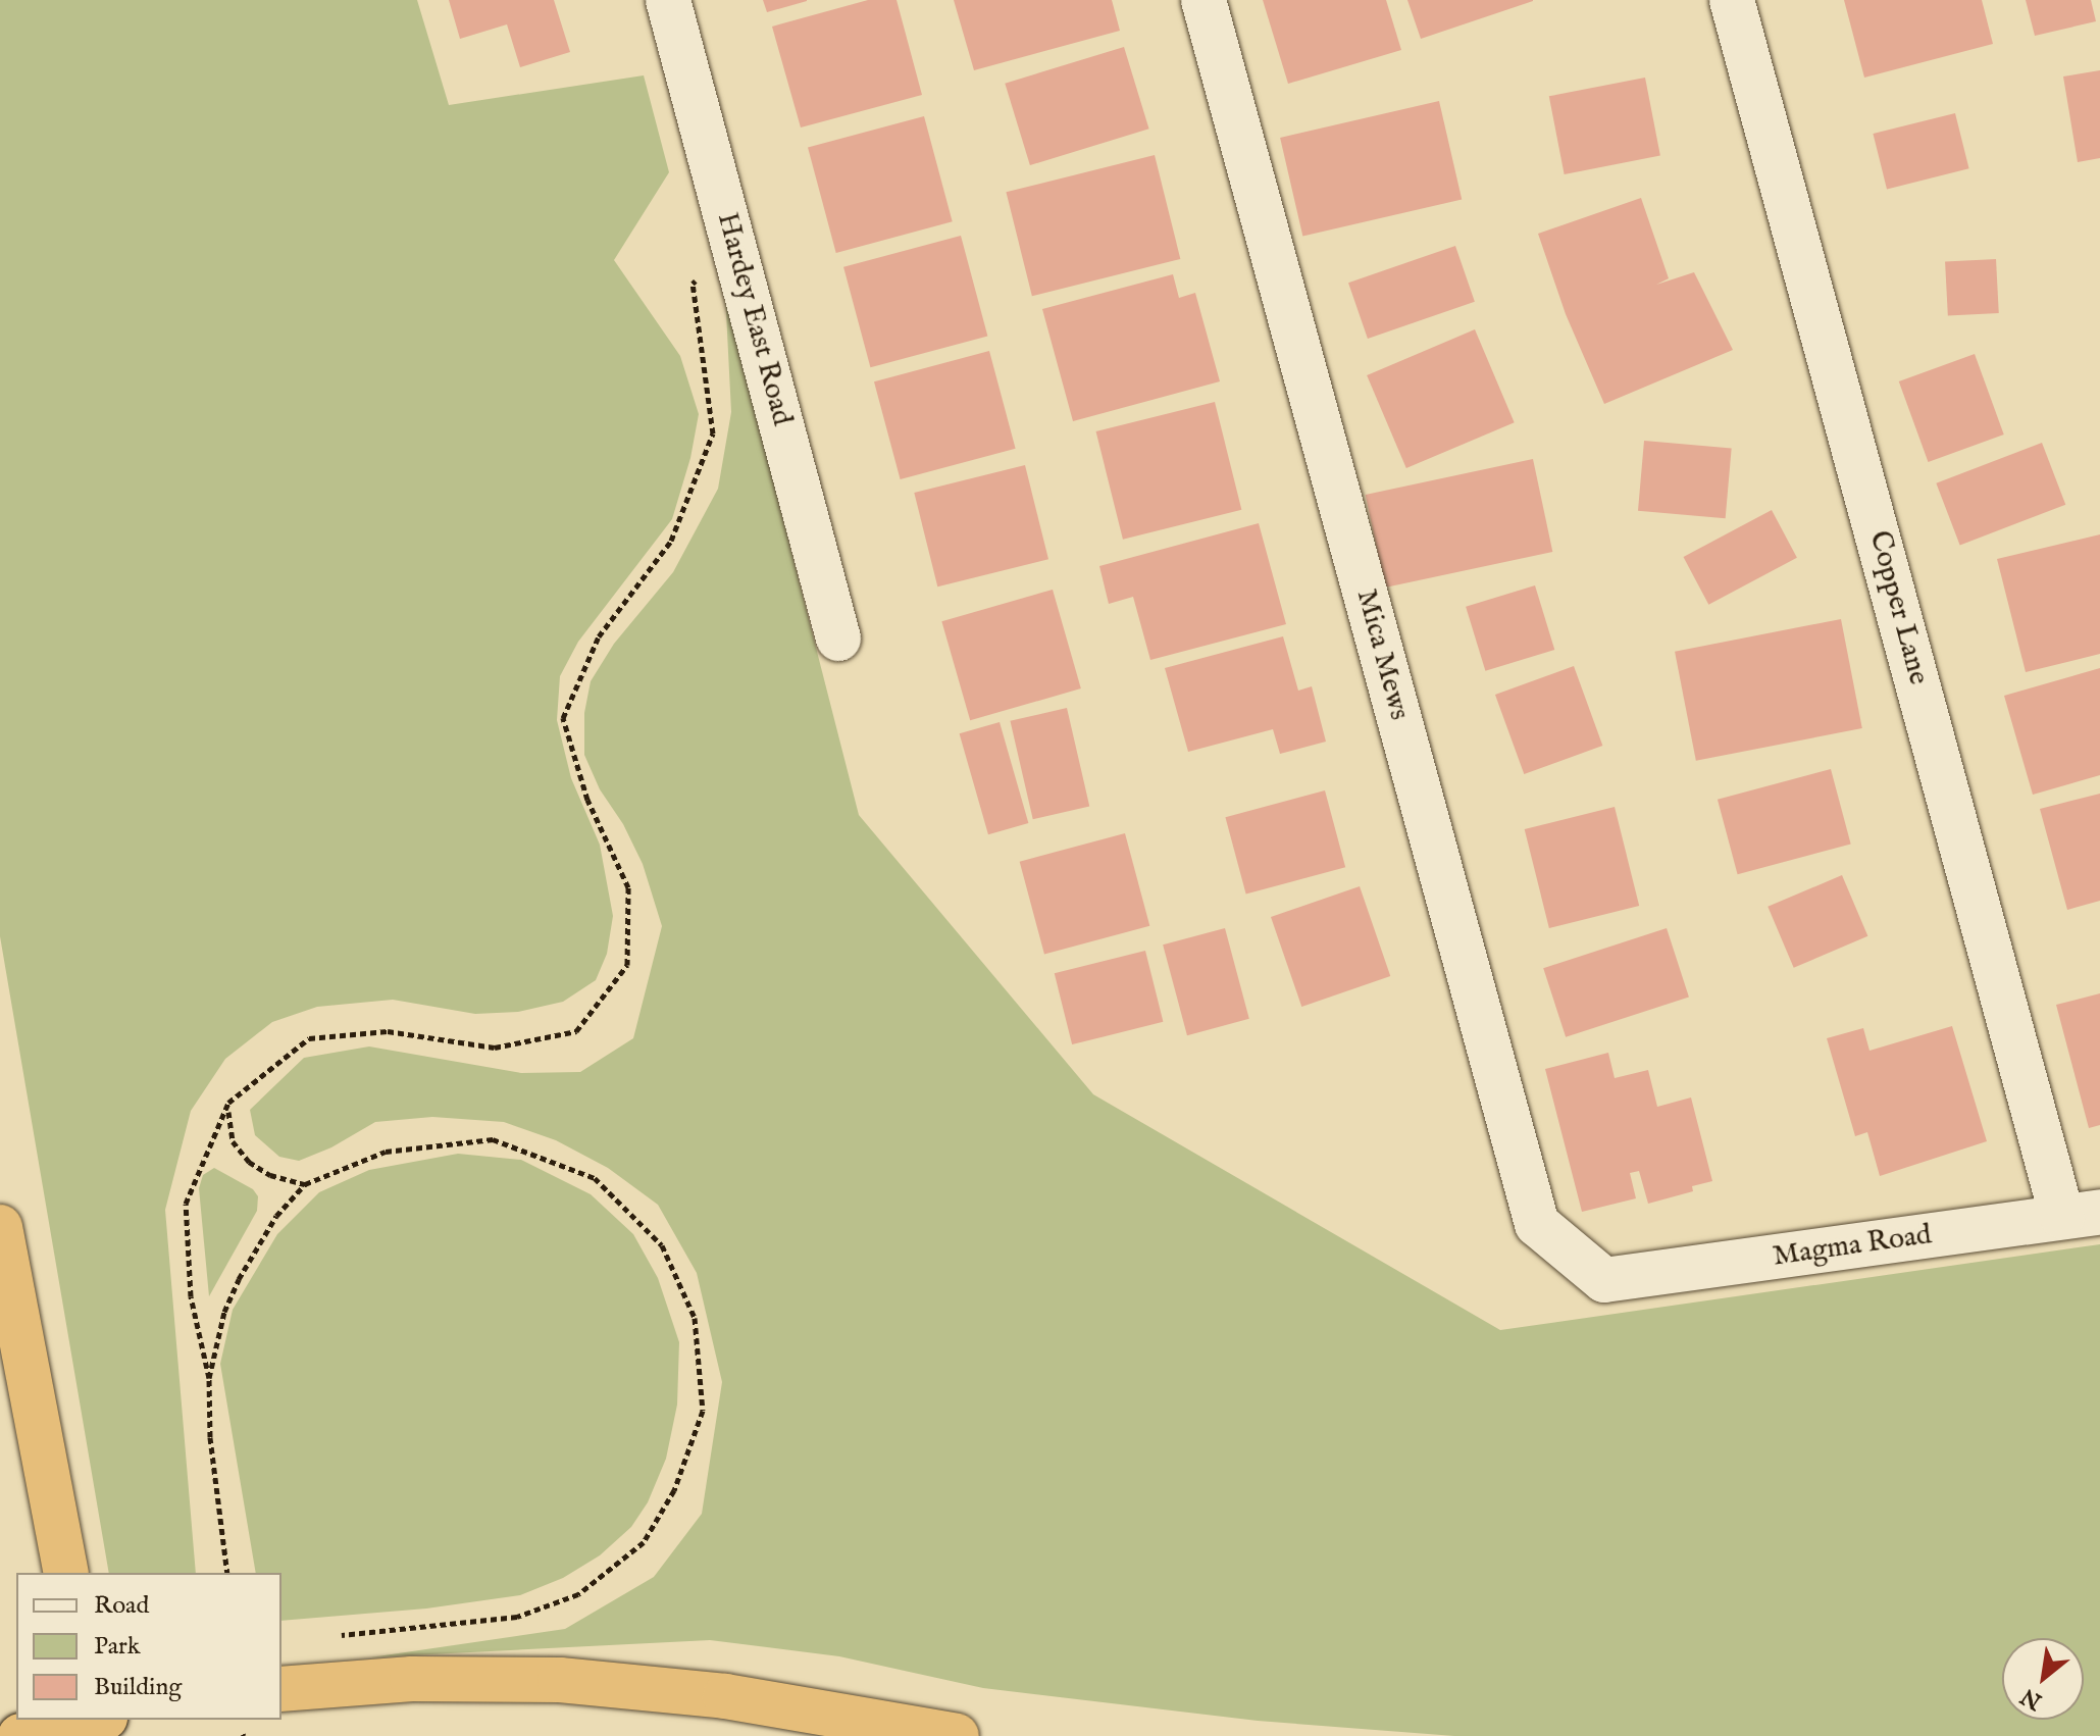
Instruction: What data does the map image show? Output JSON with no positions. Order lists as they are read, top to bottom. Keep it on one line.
{"streets":{"street":["Hardey East Road","Copper Lane","Mica Mews","Magma Road"]},"crossings":[["Copper Lane","Magma Road"],["Mica Mews","Magma Road"]],"legend":["Road","Park","Building"],"north":"bottom left"}
